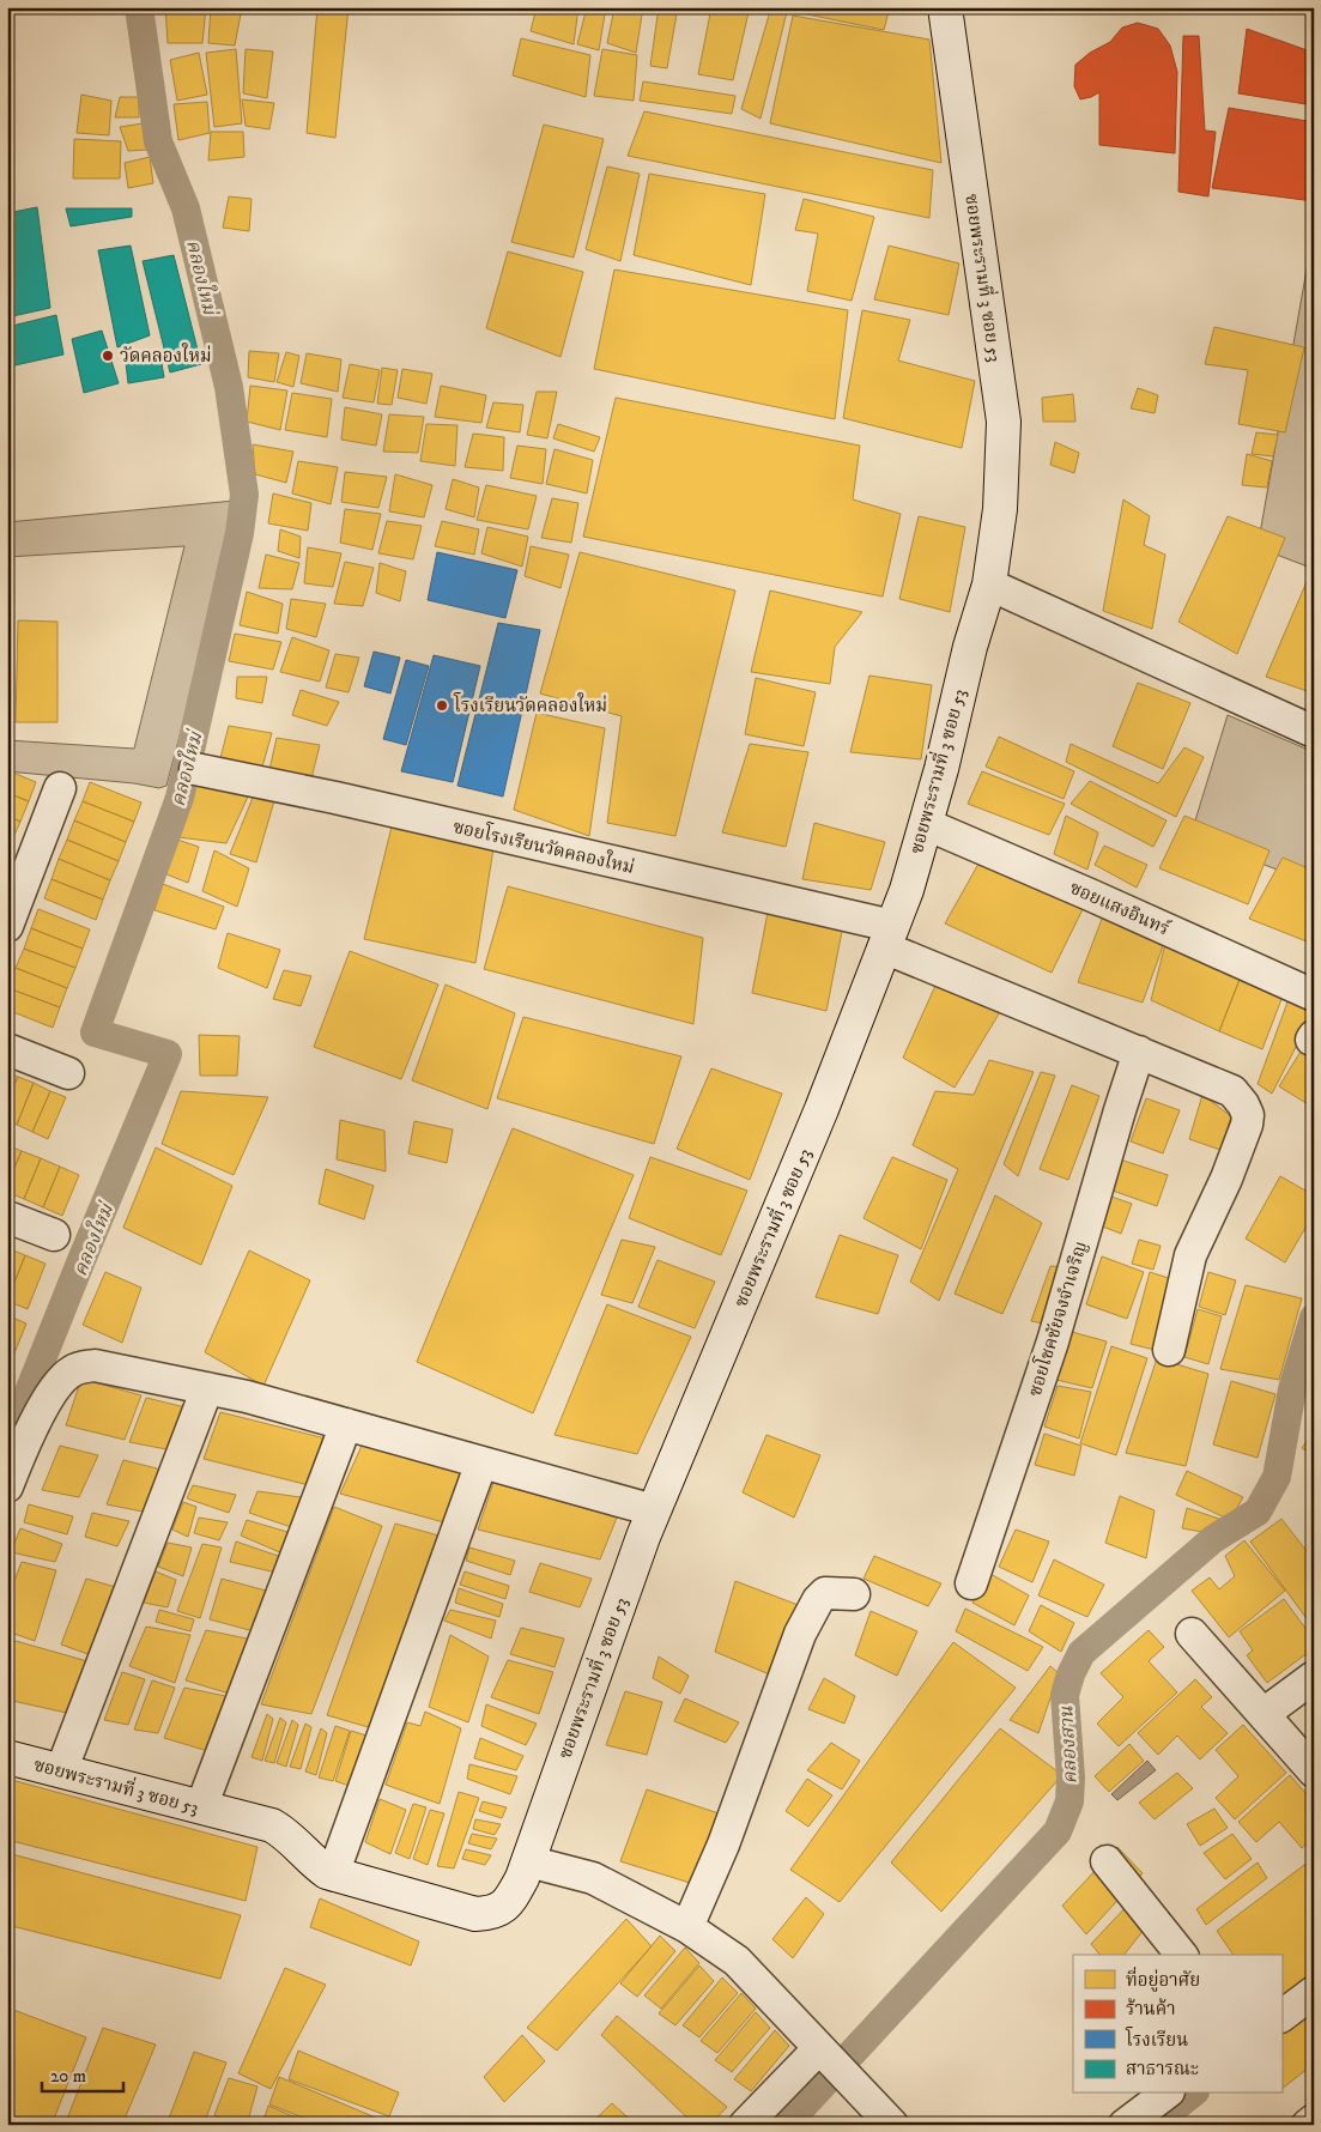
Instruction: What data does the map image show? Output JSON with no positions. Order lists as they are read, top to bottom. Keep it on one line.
{"streets":{"street":["ซอยพระรามที่ 3 ซอย 53","ซอยโรงเรียนวัดคลองใหม่","ซอยแสงอินทร์","ซอยโชคชัยจงจำเจริญ"]},"crossings":[["ซอยพระรามที่ 3 ซอย 53","ซอยโรงเรียนวัดคลองใหม่"],["ซอยพระรามที่ 3 ซอย 53","ซอยแสงอินทร์"]],"water":["คลองใหม่","คลองสาน"],"places":["วัดคลองใหม่","โรงเรียนวัดคลองใหม่"],"legend":["ที่อยู่อาศัย","ร้านค้า","โรงเรียน","สาธารณะ"],"scale_bar":"20 m"}
